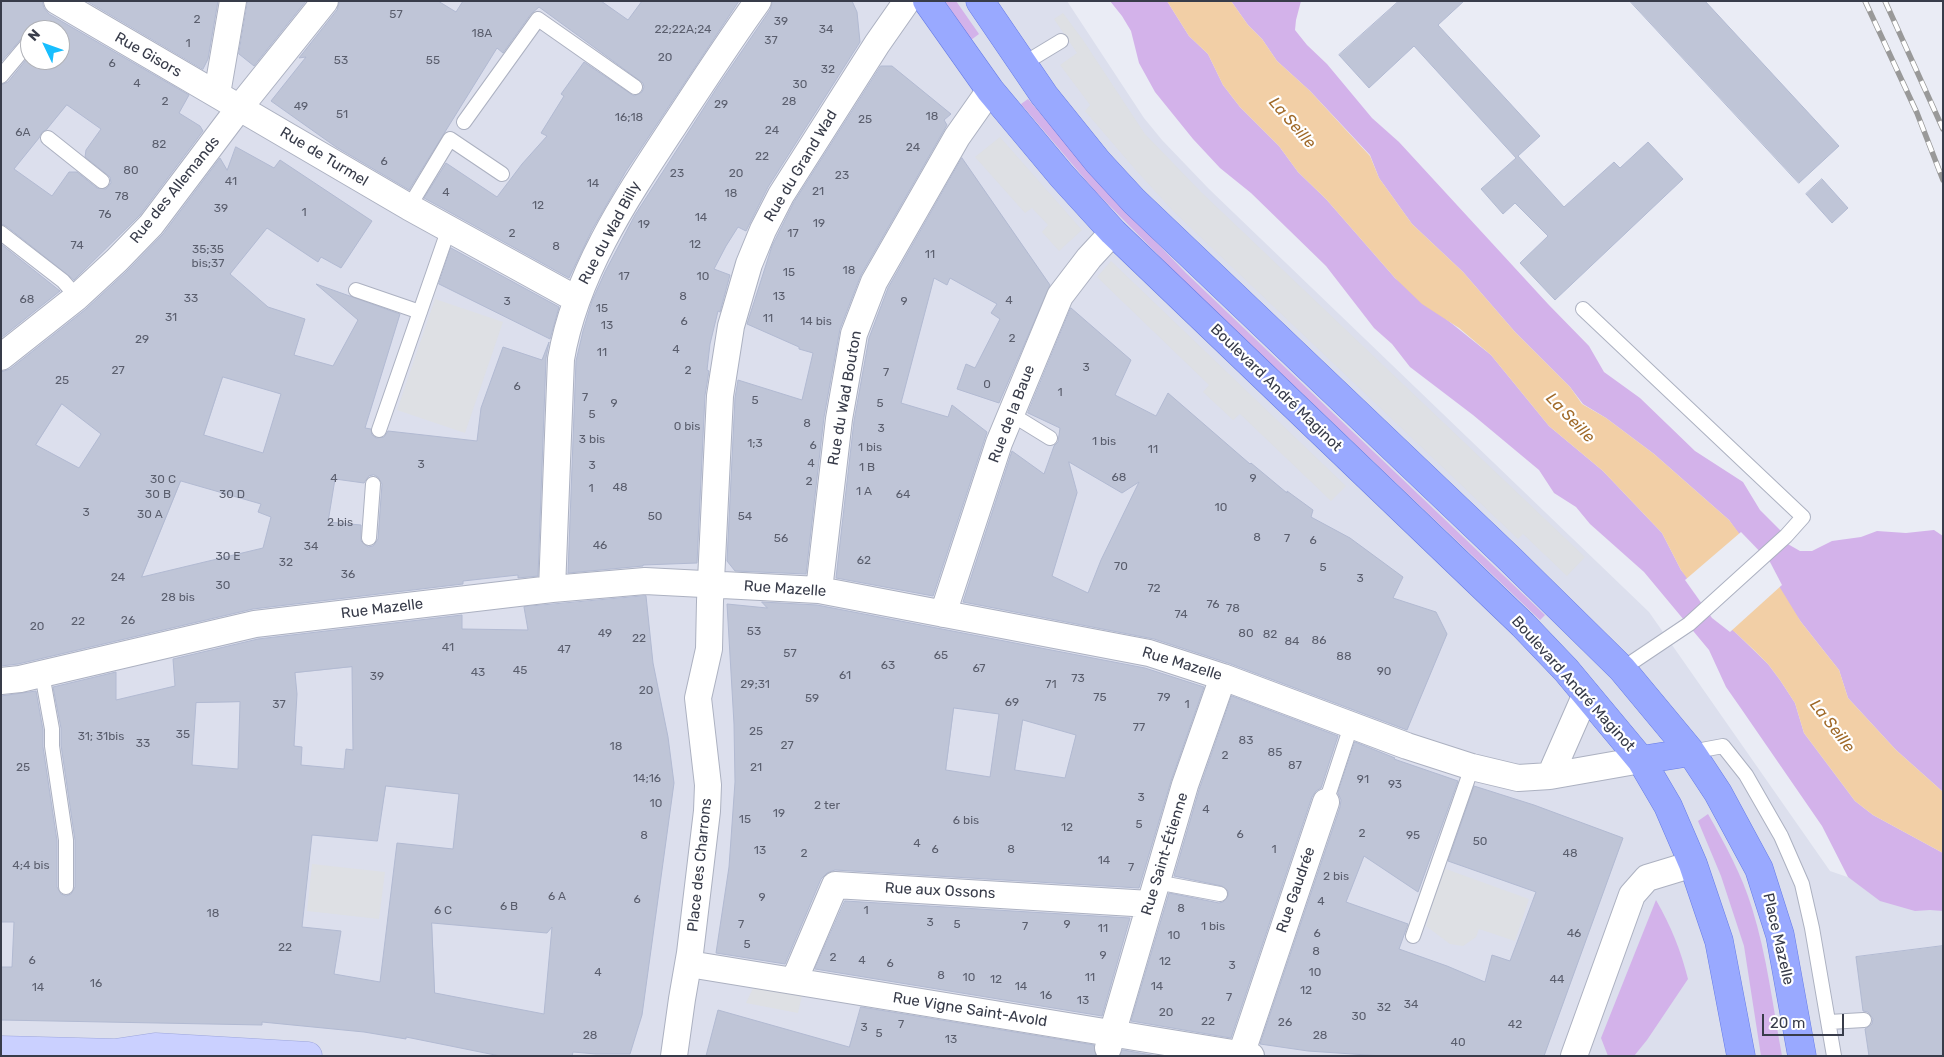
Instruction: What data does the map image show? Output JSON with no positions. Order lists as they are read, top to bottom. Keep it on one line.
{"streets":{"main road":["Boulevard André Maginot","Place Mazelle"],"street":["Rue Gisors","Rue de Turmel","Rue du Grand Wad","Rue des Allemands","Rue du Wad Billy","Rue du Wad Bouton","Rue de la Baue","Rue Mazelle","Rue Saint-Étienne","Place des Charrons","Rue Gaudrée","Rue aux Ossons","Rue Vigne Saint-Avold"]},"crossings":[["Rue Gisors","Rue de Turmel"],["Rue Gisors","Rue des Allemands"],["Rue de Turmel","Rue des Allemands"],["Rue de Turmel","Rue du Wad Billy"],["Rue du Grand Wad","Rue Mazelle"],["Rue du Grand Wad","Place des Charrons"],["Rue du Wad Billy","Rue Mazelle"],["Boulevard André Maginot","Rue du Wad Bouton"],["Boulevard André Maginot","Rue de la Baue"],["Boulevard André Maginot","Rue Mazelle"],["Rue du Wad Bouton","Rue Mazelle"],["Rue de la Baue","Rue Mazelle"],["Rue Mazelle","Rue Saint-Étienne"],["Rue Mazelle","Place des Charrons"],["Rue Mazelle","Rue Gaudrée"],["Rue Saint-Étienne","Rue aux Ossons"],["Rue Saint-Étienne","Rue Vigne Saint-Avold"],["Place des Charrons","Rue Vigne Saint-Avold"],["Rue Gaudrée","Rue Vigne Saint-Avold"],["Rue aux Ossons","Rue Vigne Saint-Avold"]],"water":["La Seille"],"house_numbers":["57","2","39","22;22A;24","34","18A","37","1","20","53","55","6","32","4","30","2","28","29","49","51","18","16;18","25","24","6A","82","24","22","6","80","23","20","23","41","14","21","4","18","78","12","39","1","76","14","19","19","2","17","12","74","8","35;35 bis;37","11","18","15","17","10","8","13","33","68","4","3","9","15","31","11","6","14 bis","13","2","29","4","11","3","27","2","7","25","0","6","1","7","5","9","5","5","8","0 bis","3","3 bis","1 bis","1;3","6","1 bis","11","4","3","3","1 B","68","4","9","30 C","2","48","1","1 A","30 B","30 D","64","10","3","30 A","50","54","2 bis","8","56","7","6","46","34","30 E","62","32","70","5","36","24","3","30","72","28 bis","76","78","74","26","22","20","53","49","80","82","22","86","84","41","47","57","65","88","63","67","45","90","43","61","39","73","29;31","71","20","75","79","59","69","37","1","77","25","35","31; 31bis","83","33","27","18","85","2","87","25","21","14;16","91","93","3","10","2 ter","4","19","15","6 bis","5","12","2","6","8","95","50","4","6","8","1","13","2","48","14","4;4 bis","7","2 bis","6 A","9","6","4","6 B","8","6 C","1","18","3","7","5","9","7","1 bis","11","6","46","10","5","22","8","9","2","6","4","12","6","3","4","10","8","10","11","12","44","16","14","14","14","12","16","7","13","34","32","20","30","22","26","7","42","3","5","28","28","13","40"],"scale_bar":"20 m","north":"top left"}
